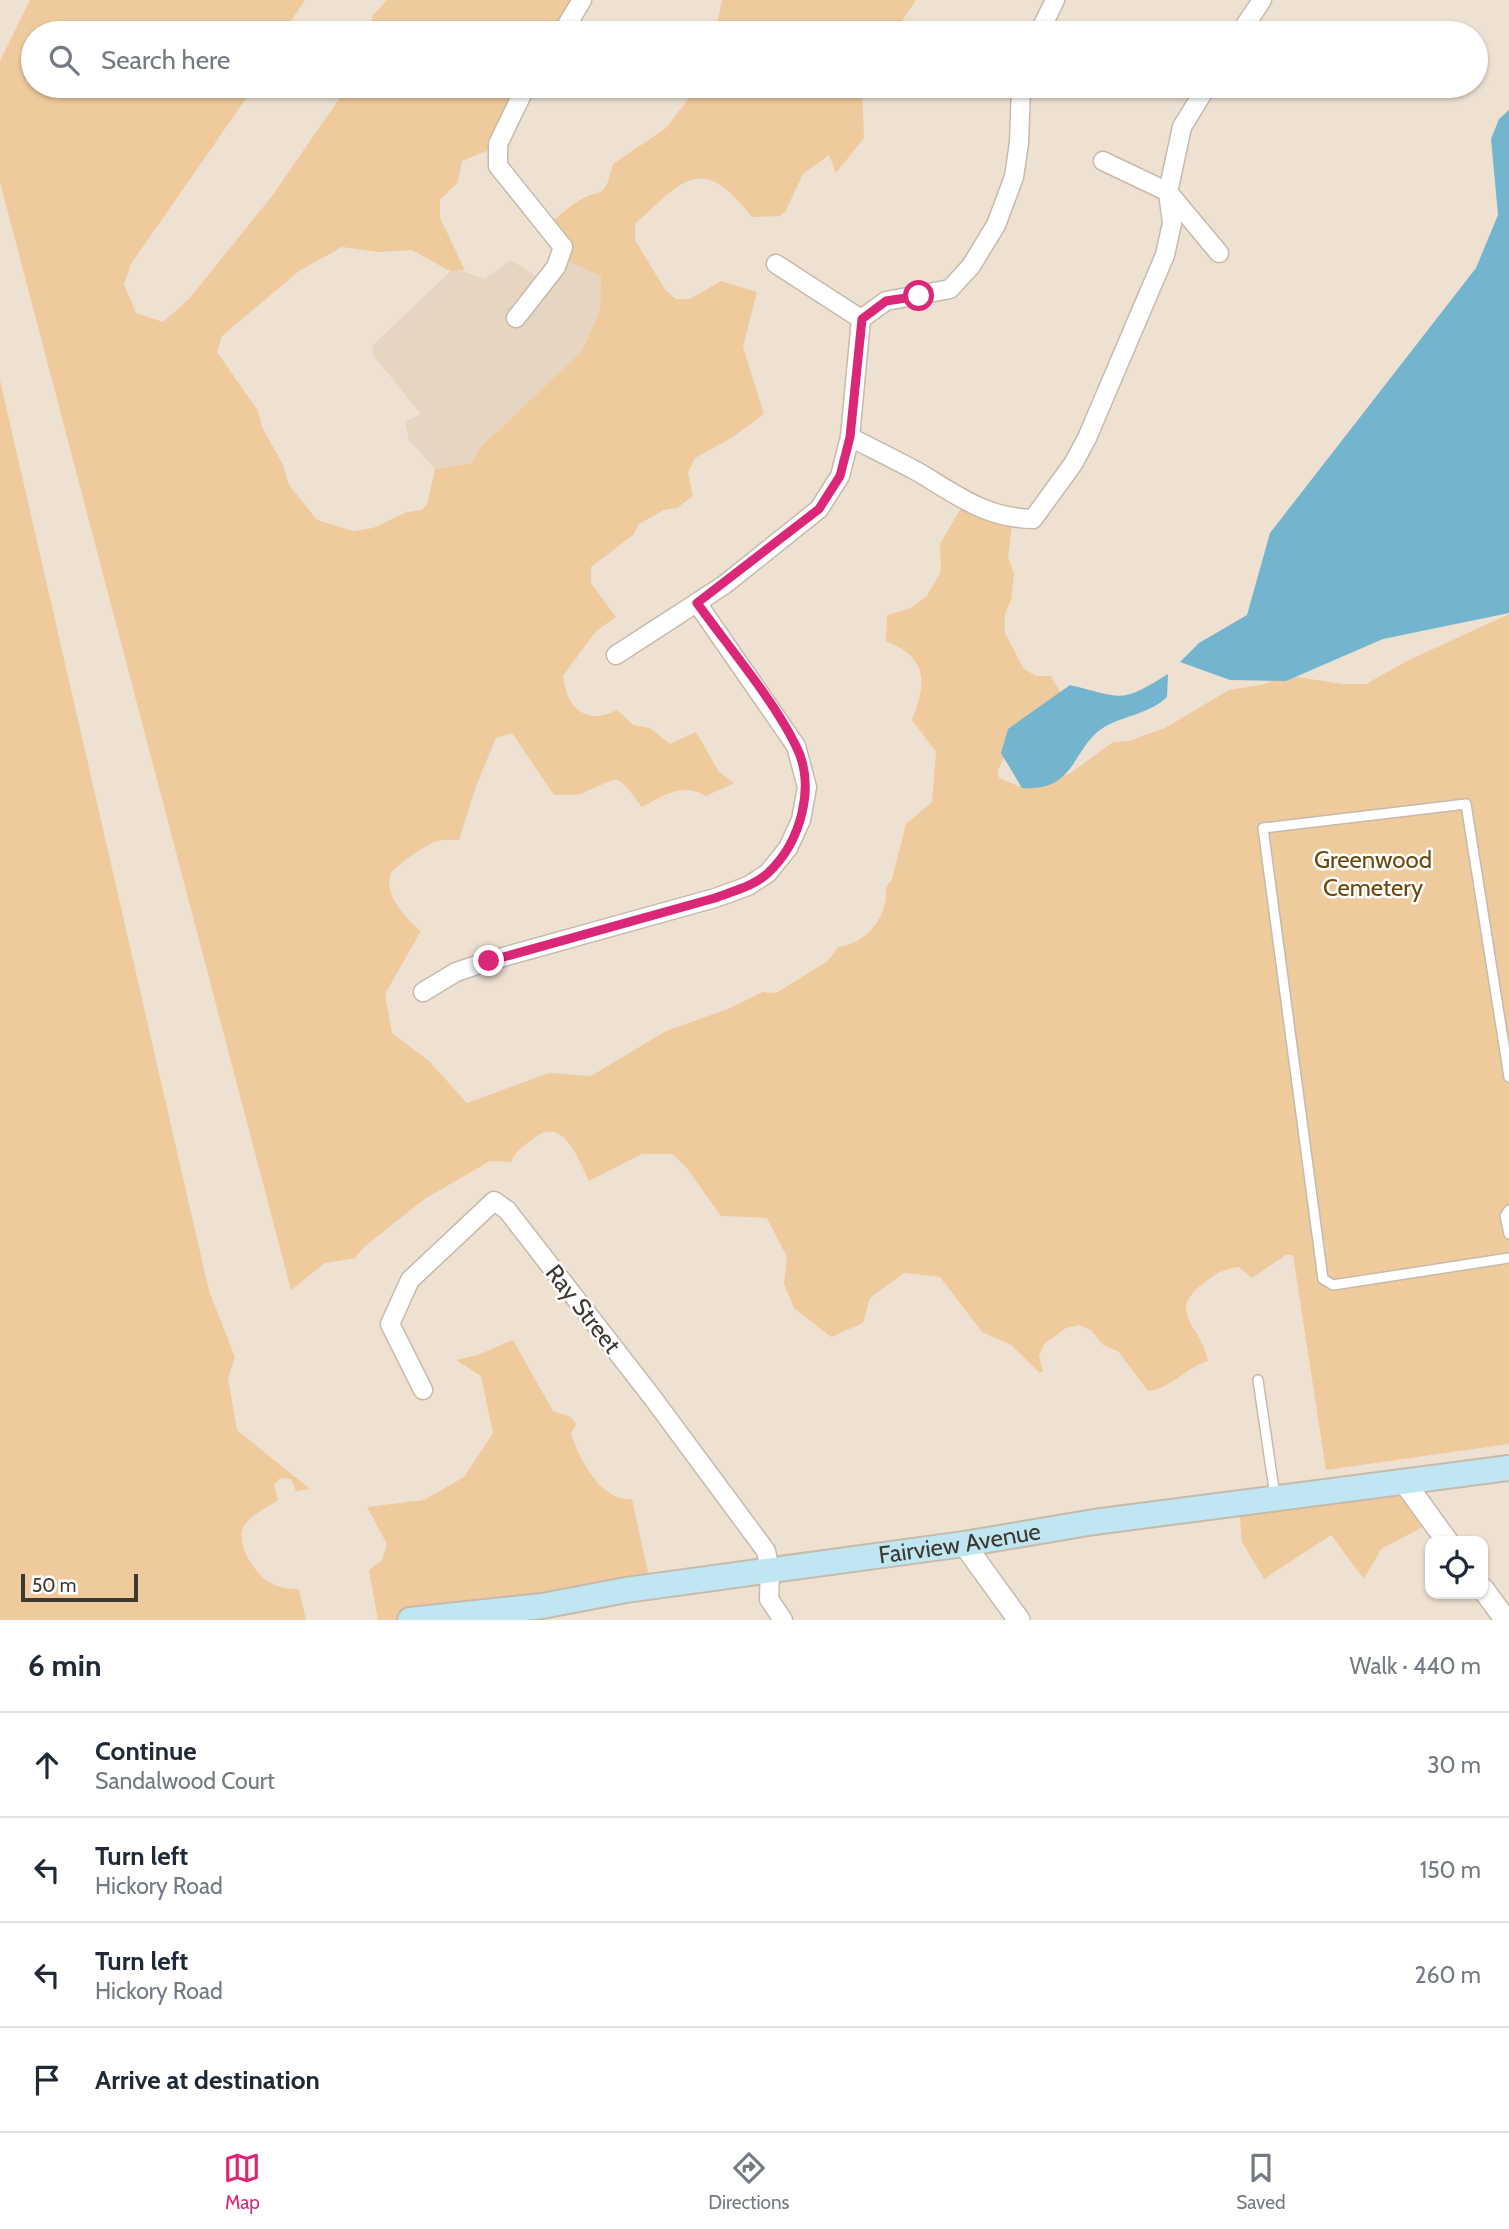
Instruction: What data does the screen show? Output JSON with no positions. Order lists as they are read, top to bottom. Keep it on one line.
{"streets":{"main road":["Fairview Avenue"],"street":["Ray Street"]},"crossings":[["Ray Street","Fairview Avenue"]],"parks":["Greenwood Cemetery"],"scale_bar":"50 m","page":{"search":"Search here","scale":"50 m","heading":["6 min","Walk · 440 m"],"list":[["Continue","Sandalwood Court","30 m"],["Turn left","Hickory Road","150 m"],["Turn left","Hickory Road","260 m"],"Arrive at destination"],"nav":["Map","Directions","Saved"]}}
